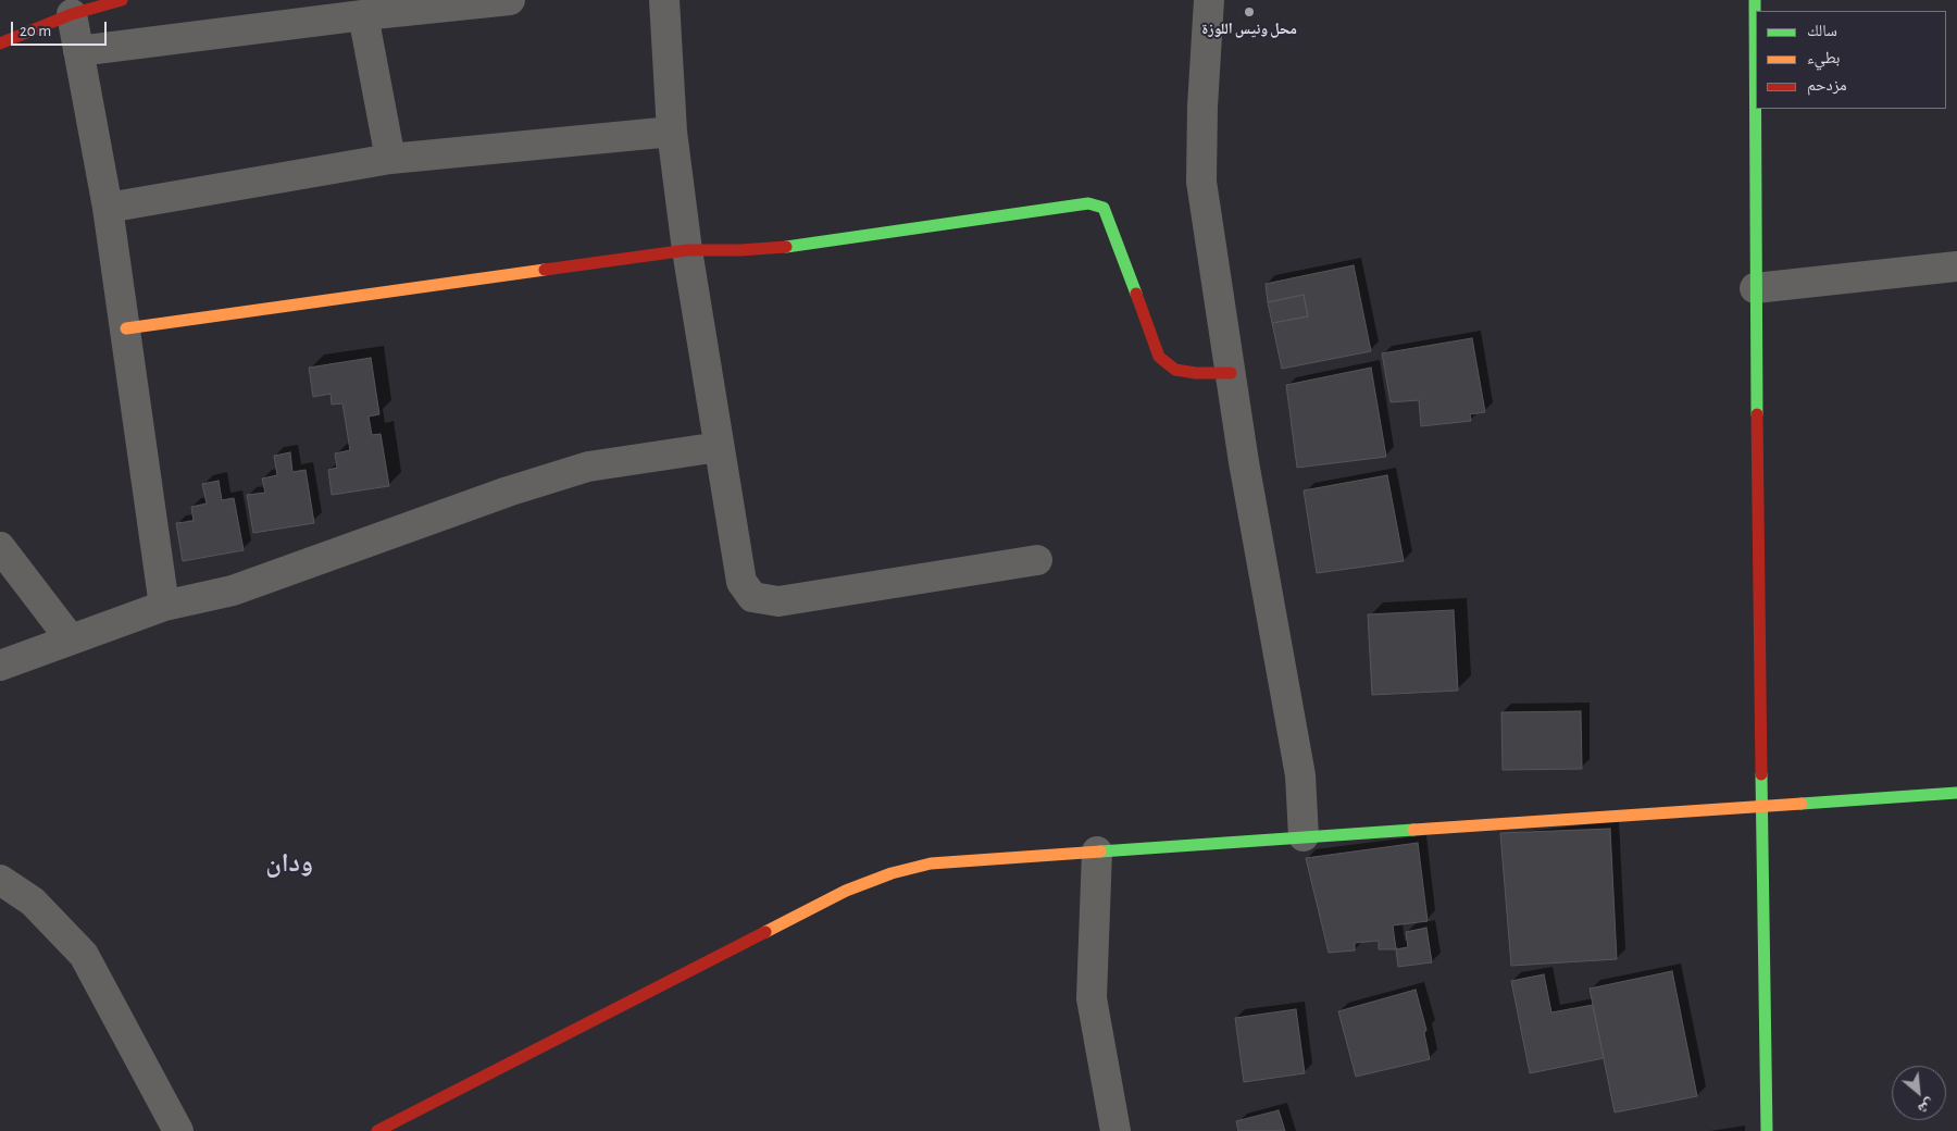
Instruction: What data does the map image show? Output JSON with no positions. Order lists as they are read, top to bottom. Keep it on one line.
{"districts":["ودان"],"places":["محل ونيس اللوزة"],"legend":["سالك","بطيء","مزدحم"],"scale_bar":"20 m","north":"bottom right"}
